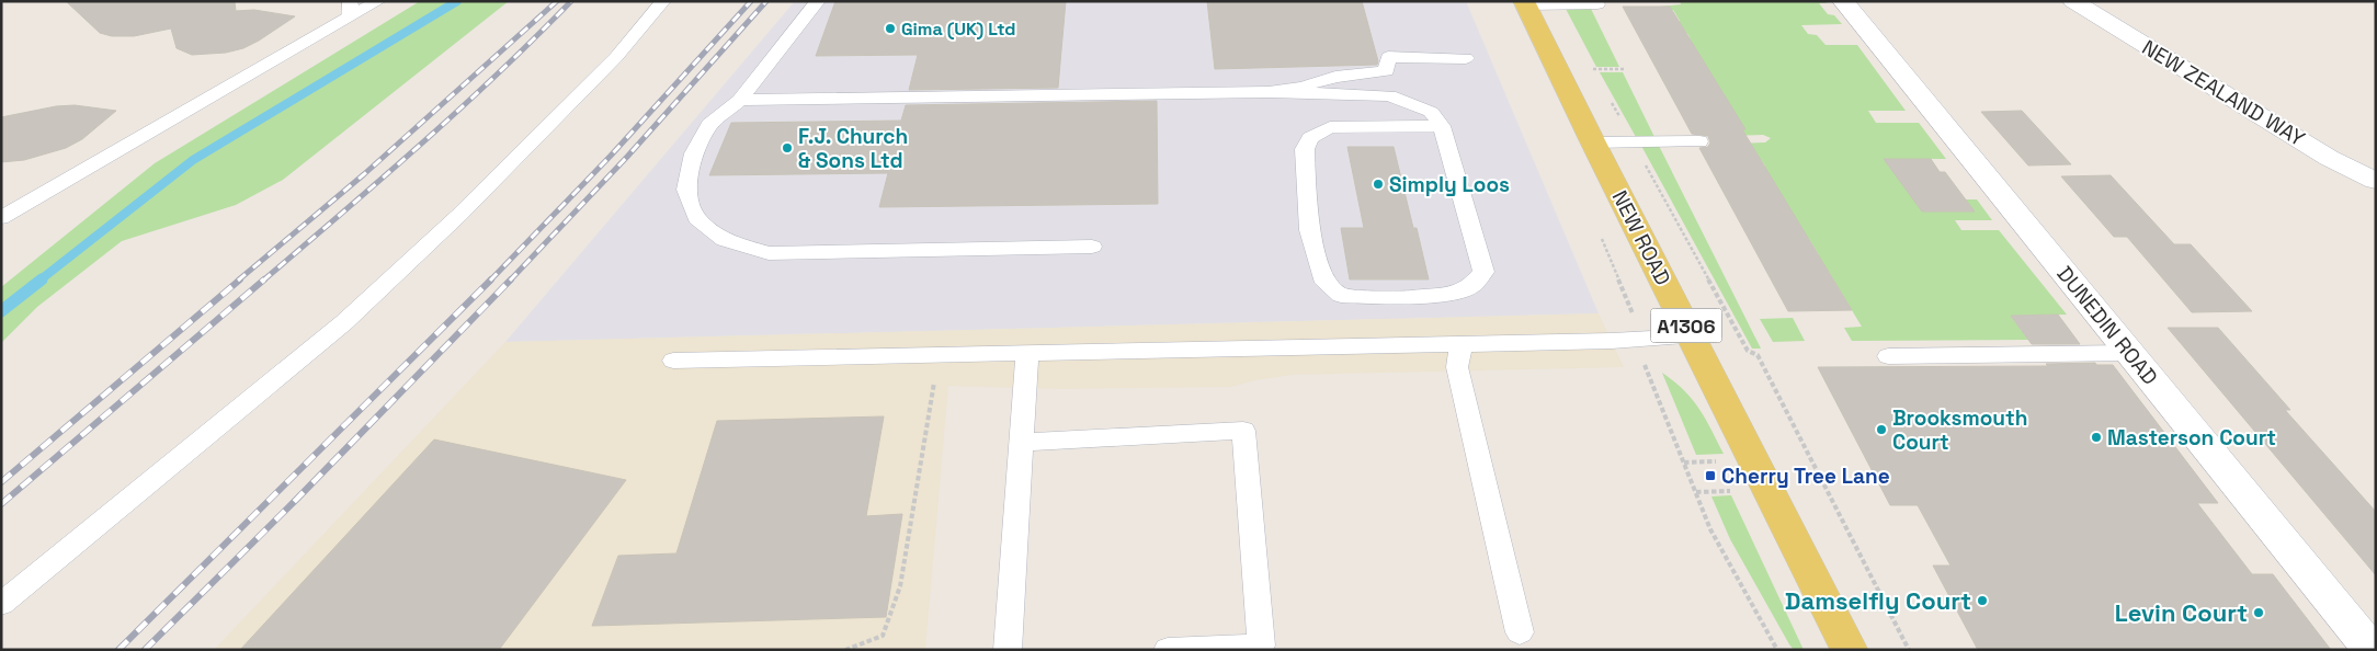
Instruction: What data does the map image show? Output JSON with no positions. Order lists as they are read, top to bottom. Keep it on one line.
{"streets":{"main road":["NEW ROAD","A1306"],"street":["NEW ZEALAND WAY","DUNEDIN ROAD"]},"places":{"other":["Gima (UK) Ltd","F.J. Church & Sons Ltd","Simply Loos","Brooksmouth Court","Masterson Court","Damselfly Court","Levin Court"],"transit":["Cherry Tree Lane"]}}
